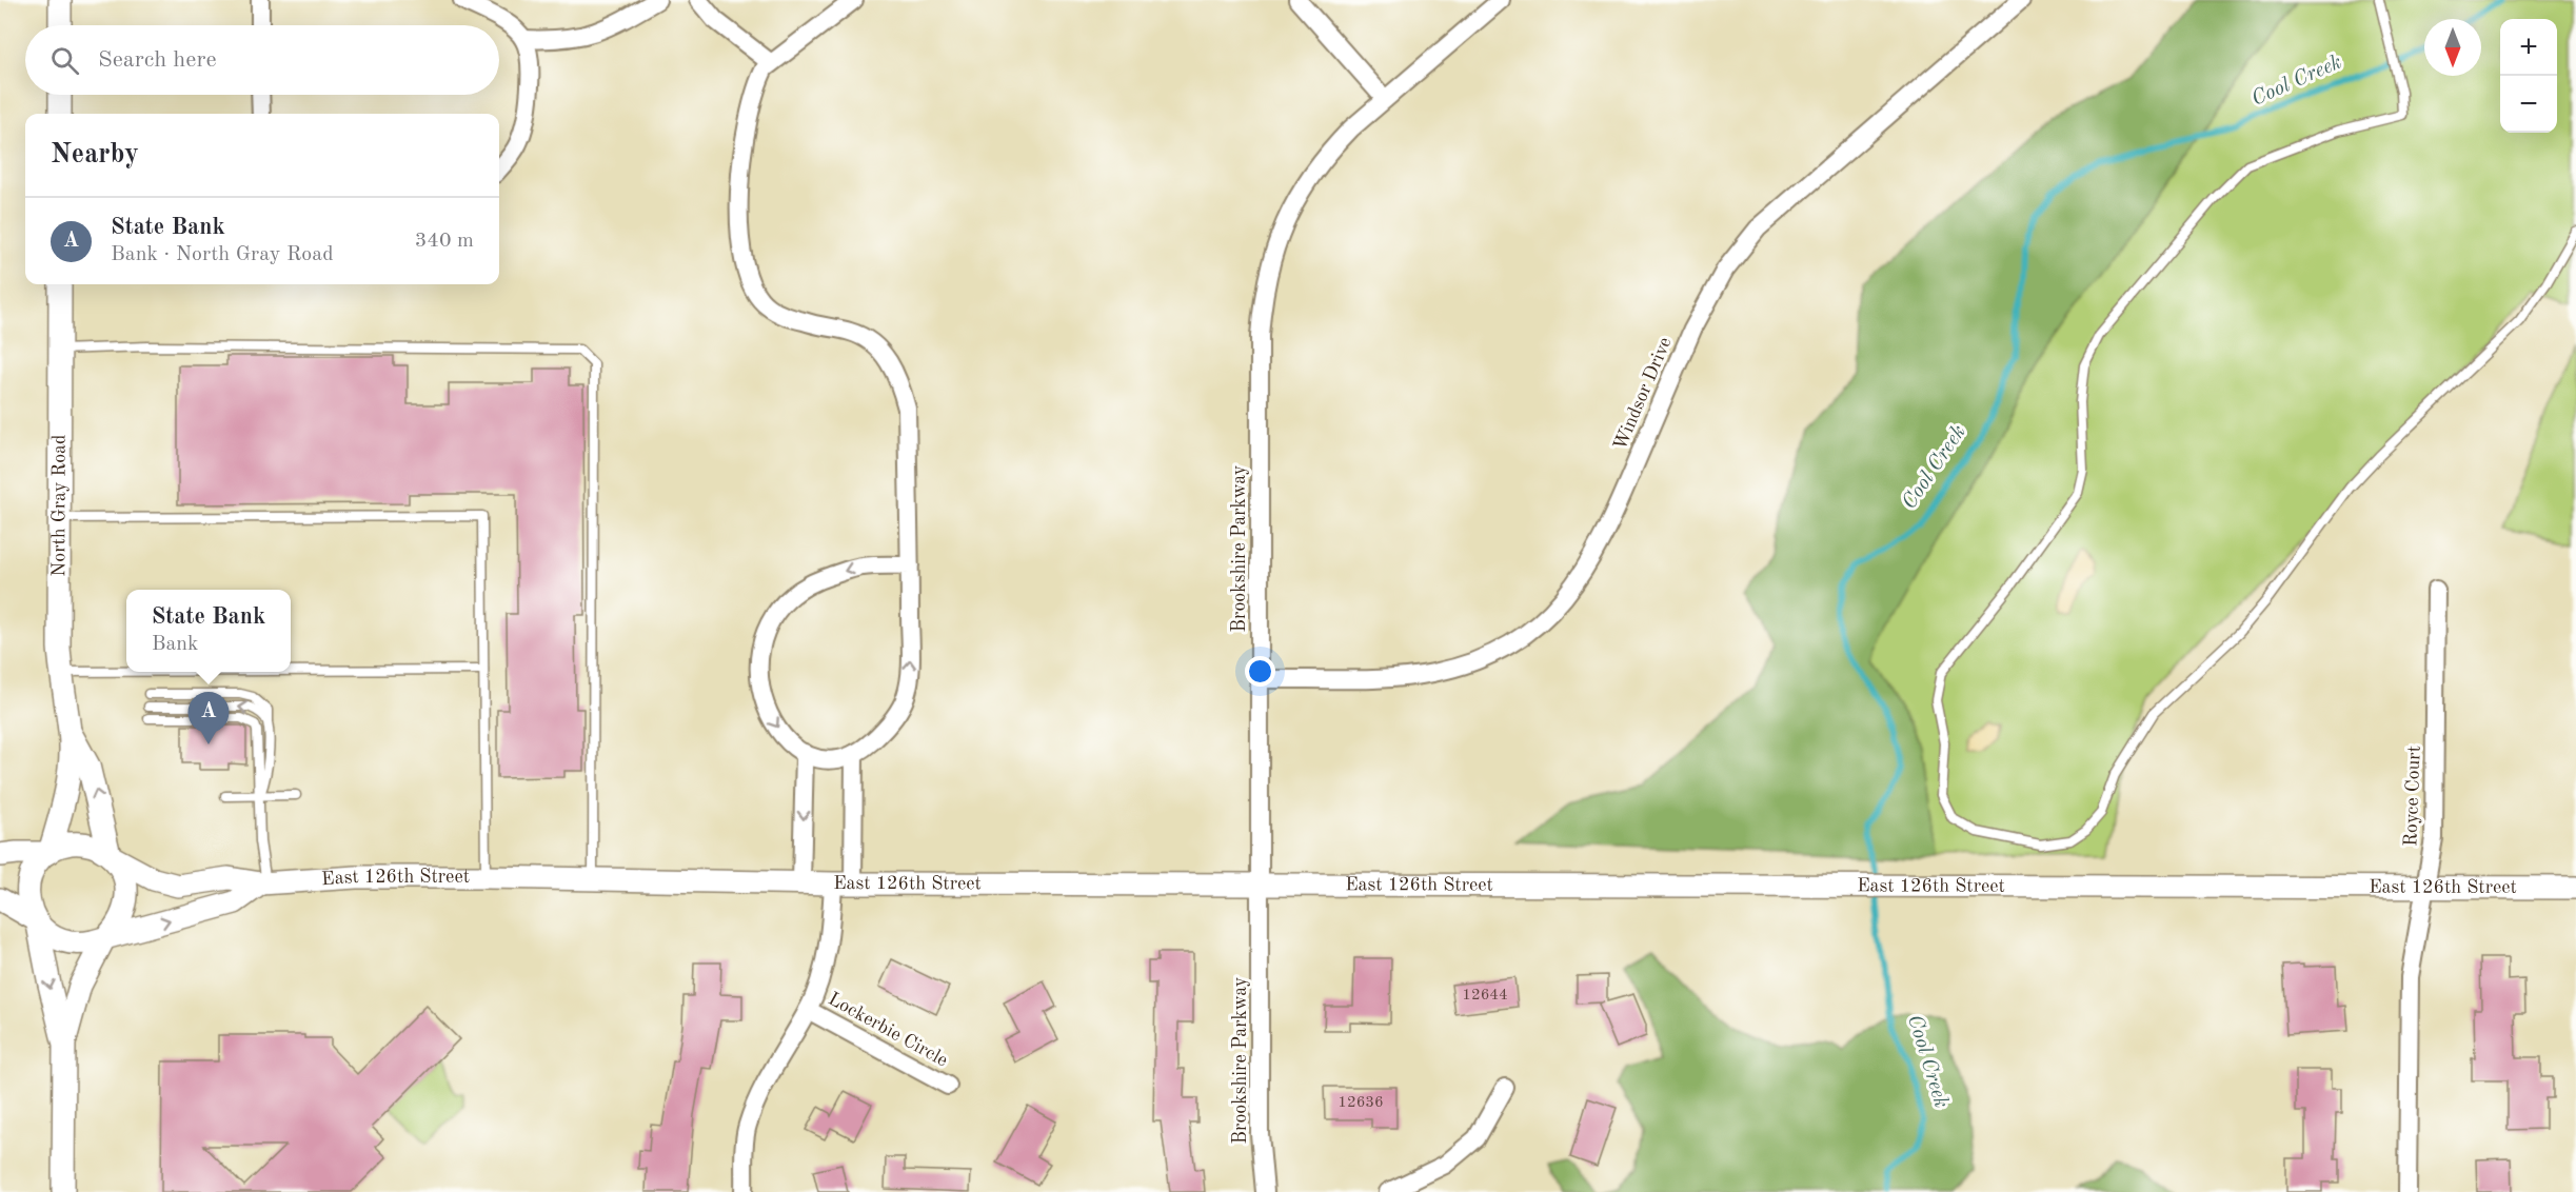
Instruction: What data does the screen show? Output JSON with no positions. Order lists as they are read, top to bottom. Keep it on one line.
{"streets":{"street":["Windsor Drive","North Gray Road","Brookshire Parkway","Royce Court","East 126th Street","Lockerbie Circle"]},"crossings":[["Windsor Drive","Brookshire Parkway"],["North Gray Road","East 126th Street"],["Brookshire Parkway","East 126th Street"],["Royce Court","East 126th Street"]],"water":["Cool Creek"],"house_numbers":["12644","12636"],"north":"bottom","page":{"map_buttons":["+","−"],"search":"Search here","heading":"Nearby","list":[{"mark":"A","name":"State Bank","note":"Bank · North Gray Road","value":"340 m"}],"popup":["State Bank","Bank"],"pins":"A"}}
